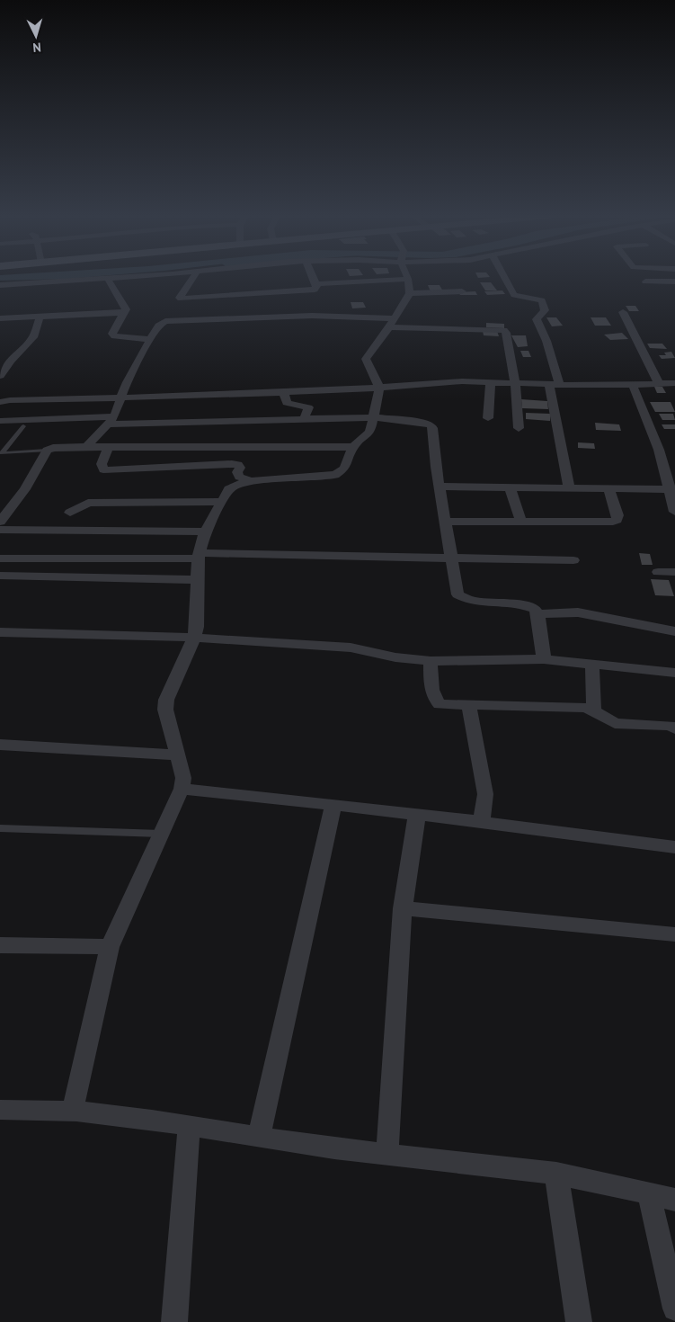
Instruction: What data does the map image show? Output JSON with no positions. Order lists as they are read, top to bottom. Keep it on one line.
{"north":"bottom"}
